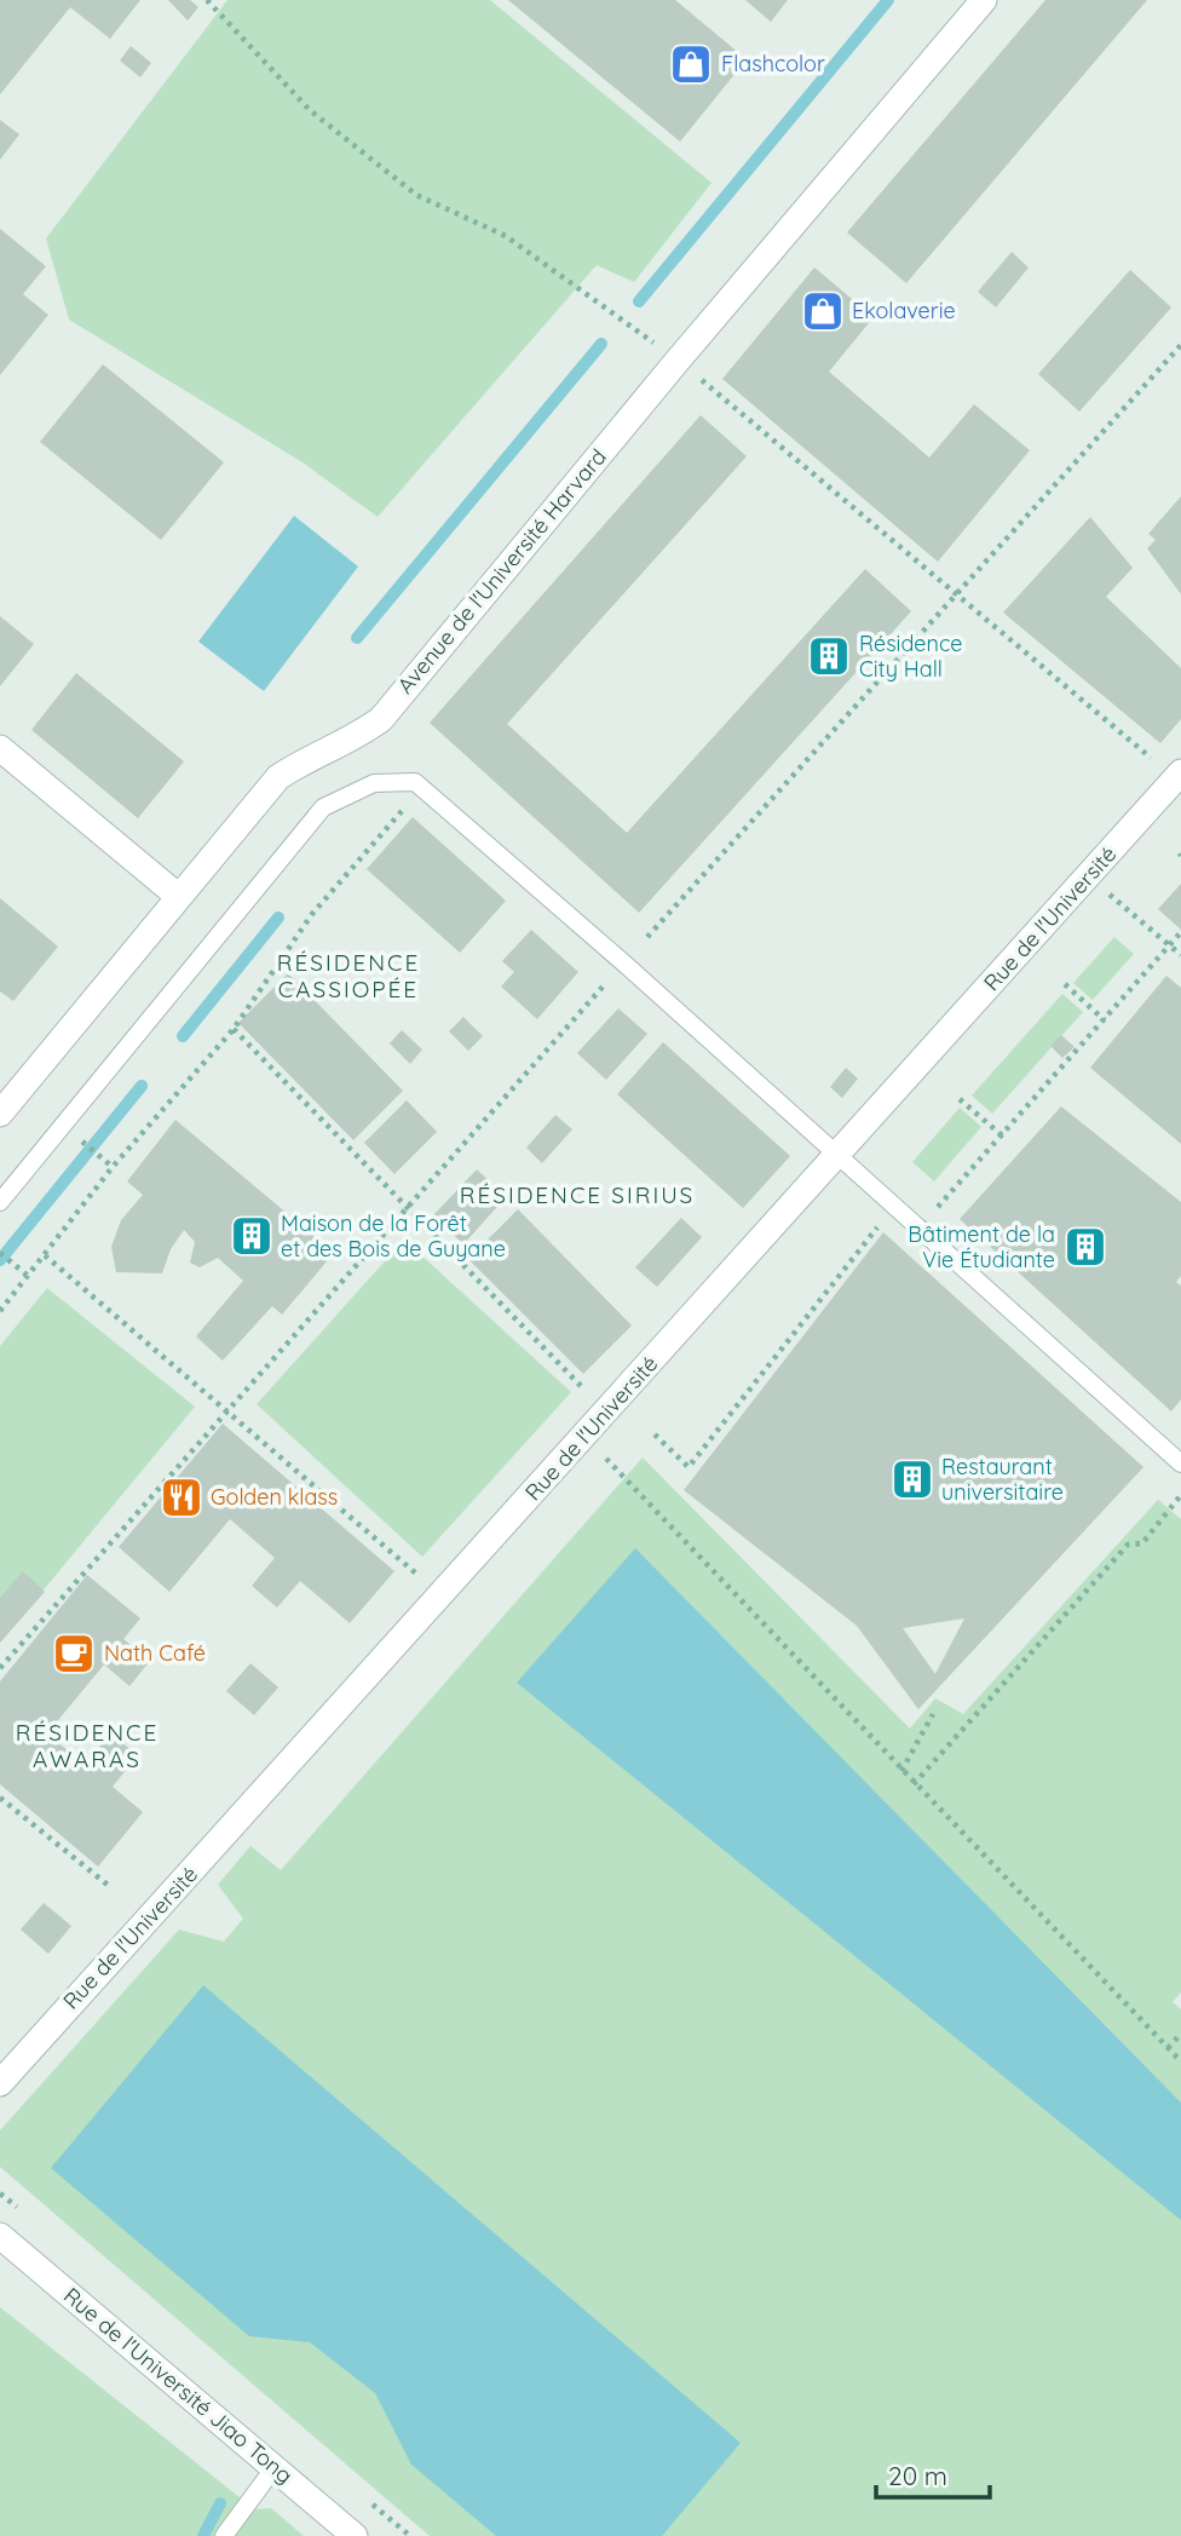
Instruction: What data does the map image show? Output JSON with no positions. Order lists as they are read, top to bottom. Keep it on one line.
{"streets":{"street":["Avenue de l'Université Harvard","Rue de l'Université","Rue de l'Université Jiao Tong"]},"districts":["RÉSIDENCE CASSIOPÉE","RÉSIDENCE SIRIUS","RÉSIDENCE AWARAS"],"places":{"shop":["Flashcolor","Ekolaverie"],"building":["Résidence City Hall","Maison de la Forêt et des Bois de Guyane","Bâtiment de la Vie Étudiante","Restaurant universitaire"],"restaurant":["Golden klass"],"cafe":["Nath Café"]},"scale_bar":"20 m"}
